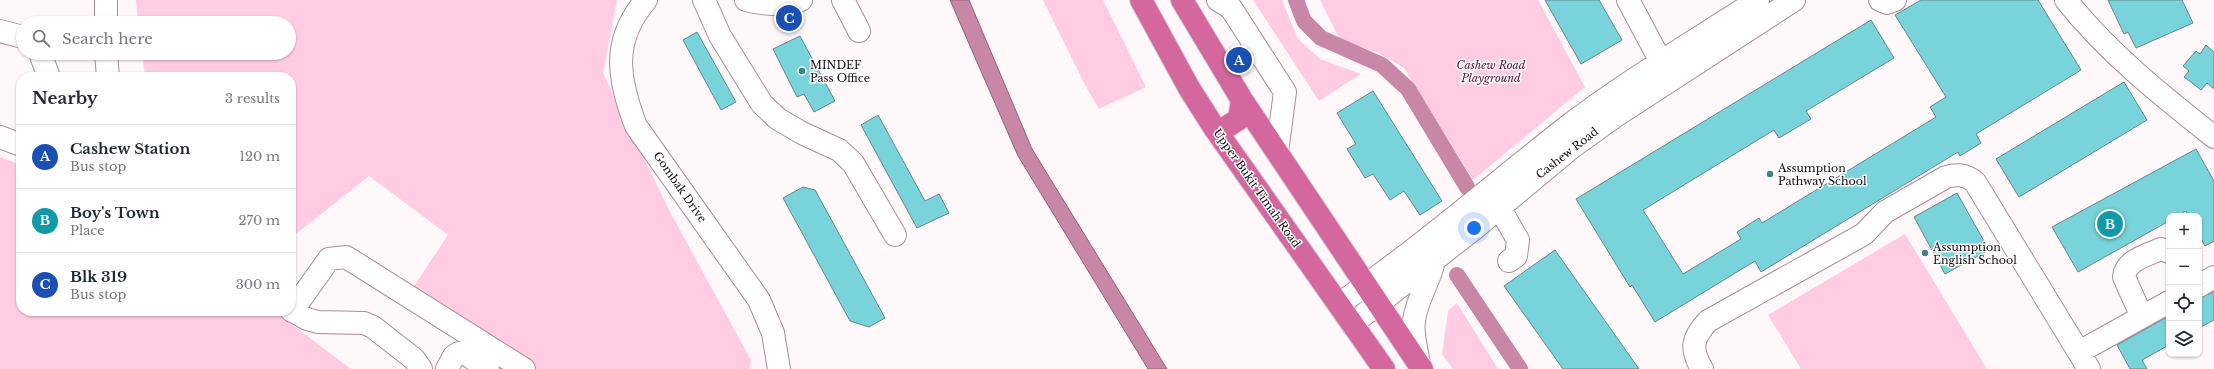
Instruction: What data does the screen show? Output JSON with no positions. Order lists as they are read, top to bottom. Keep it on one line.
{"streets":{"highway":["Upper Bukit Timah Road"],"street":["Cashew Road","Gombak Drive"]},"crossings":[["Cashew Road","Upper Bukit Timah Road"]],"parks":["Cashew Road Playground"],"places":["MINDEF Pass Office","Assumption Pathway School","Assumption English School"],"page":{"pins":["C","A","B"],"search":"Search here","heading":["Nearby","3 results"],"list":[{"mark":"A","name":"Cashew Station","note":"Bus stop","value":"120 m"},{"mark":"B","name":"Boy's Town","note":"Place","value":"270 m"},{"mark":"C","name":"Blk 319","note":"Bus stop","value":"300 m"}],"map_buttons":["+","−"]}}
